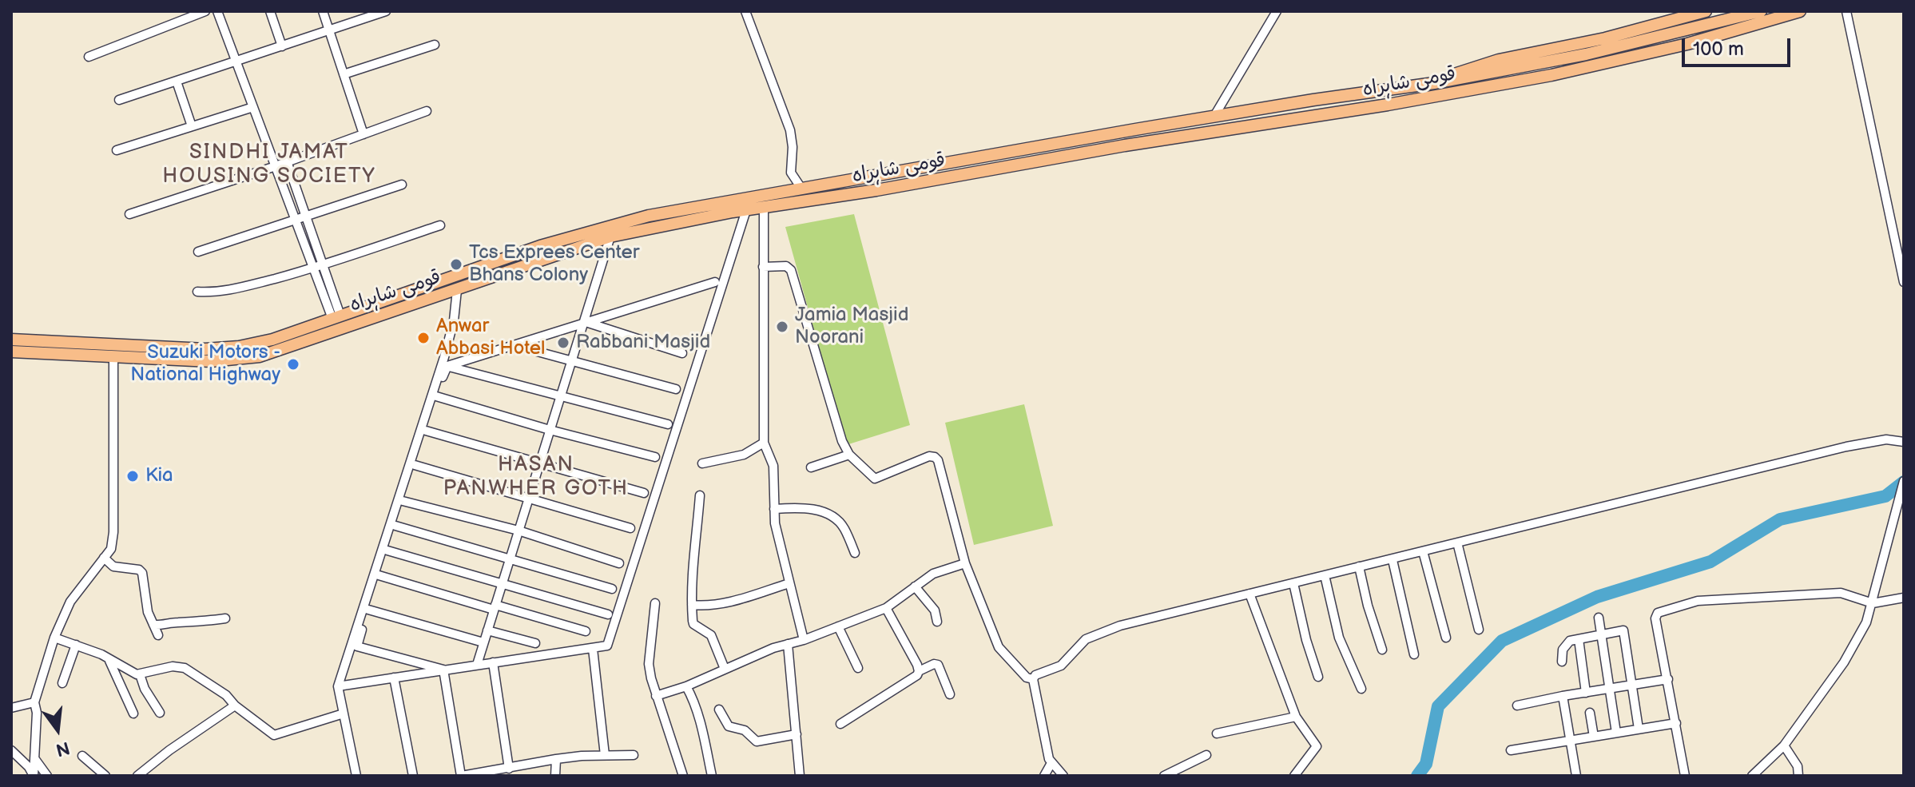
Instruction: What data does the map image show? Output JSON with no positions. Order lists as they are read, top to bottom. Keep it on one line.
{"streets":{"highway":["قومی شاہراہ"]},"districts":["SINDHI JAMAT HOUSING SOCIETY","HASAN PANWHER GOTH"],"places":["Tcs Exprees Center Bhans Colony","Jamia Masjid Noorani","Anwar Abbasi Hotel","Rabbani Masjid","Suzuki Motors - National Highway","Kia"],"scale_bar":"100 m","north":"bottom"}
